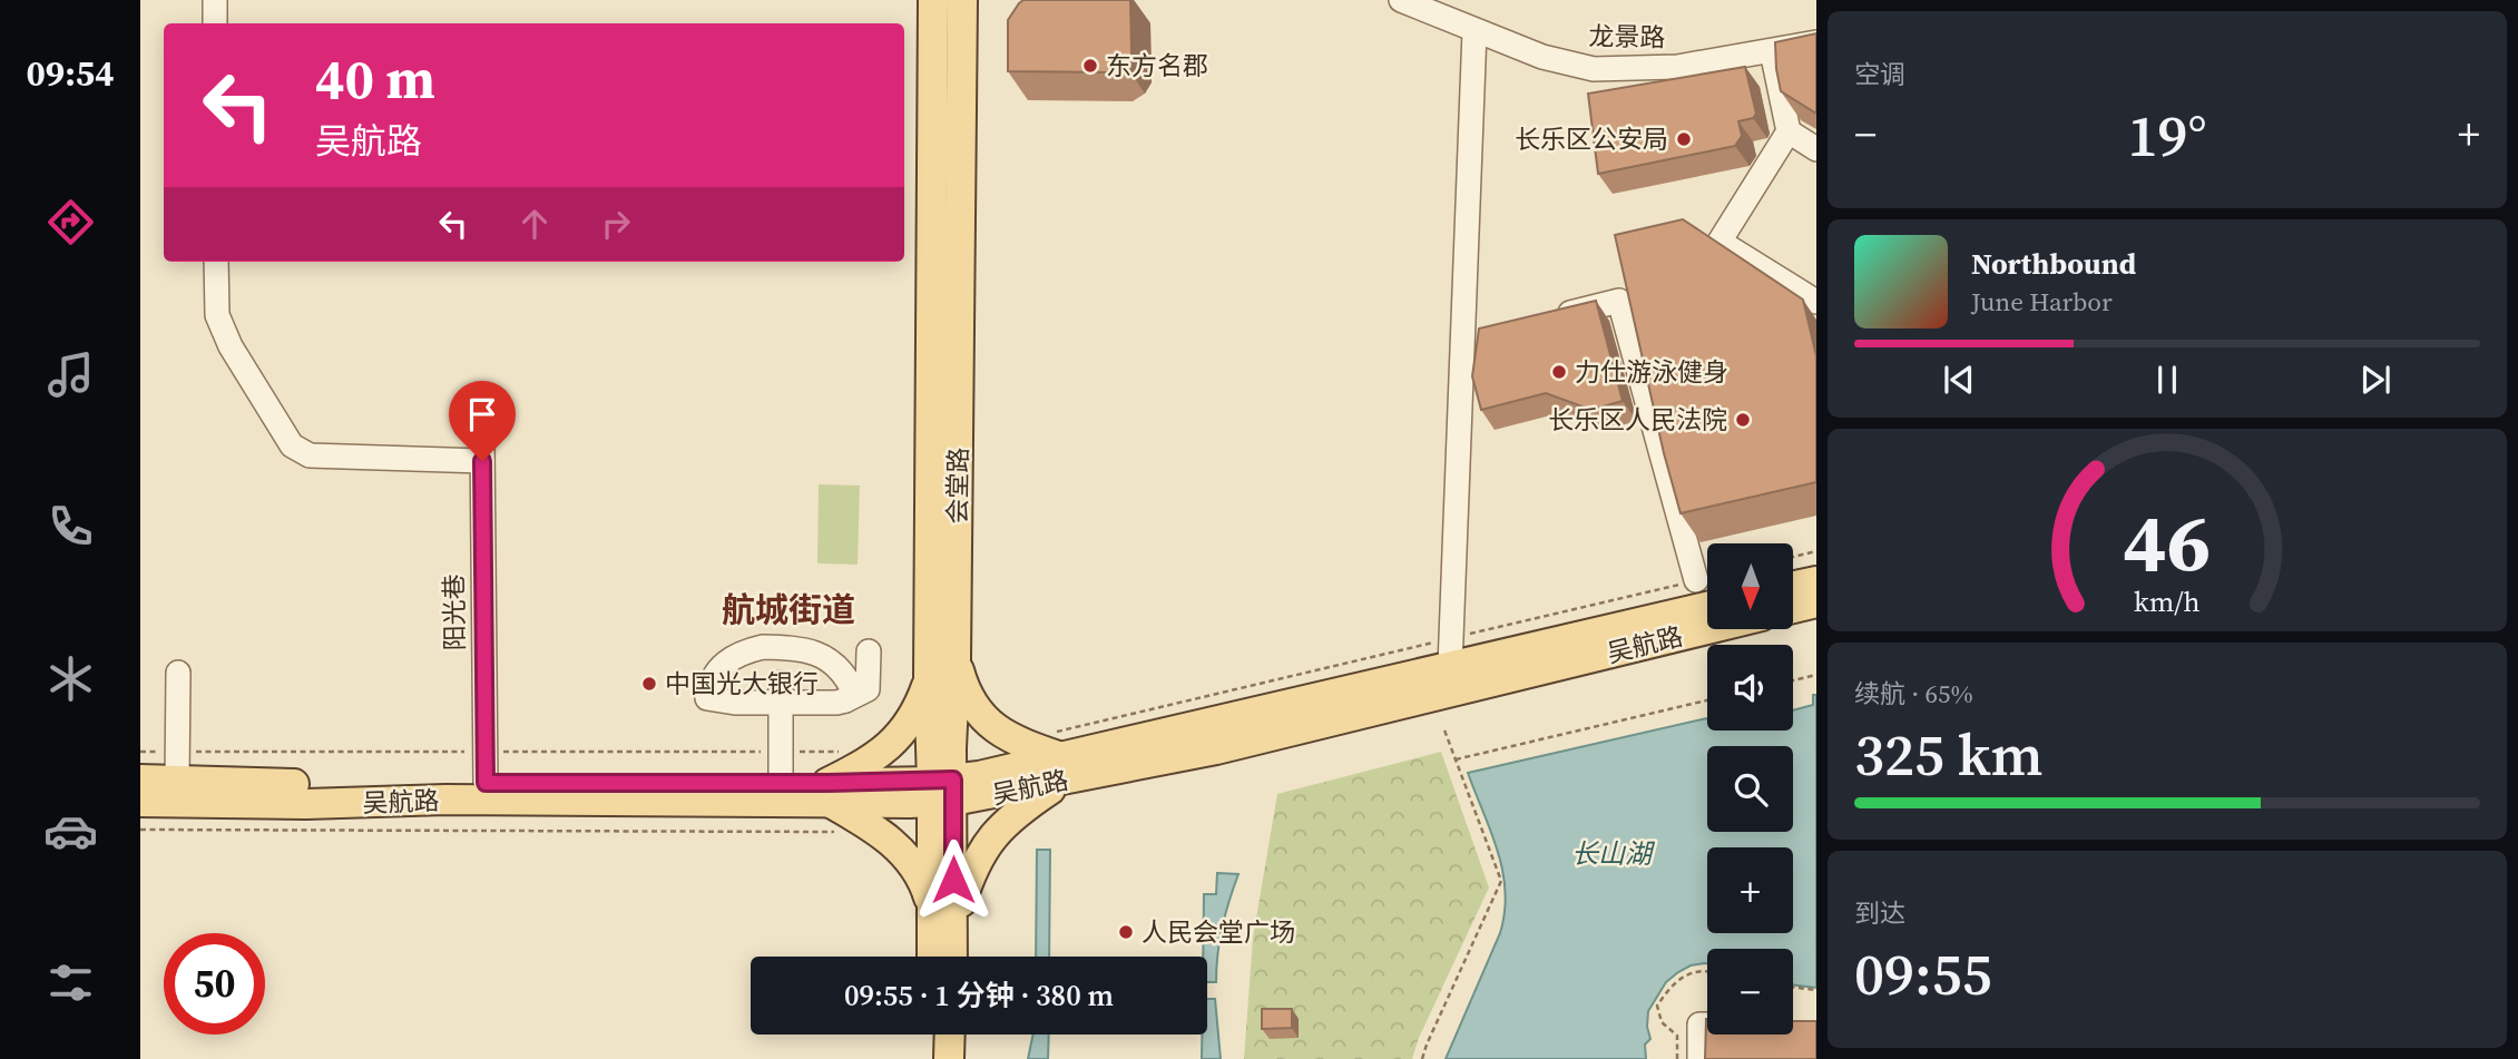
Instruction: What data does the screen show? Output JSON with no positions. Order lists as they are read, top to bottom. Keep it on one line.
{"streets":{"main road":["会堂路","吴航路"],"street":["龙景路","阳光巷"]},"crossings":[["会堂路","吴航路"],["阳光巷","吴航路"]],"districts":["航城街道"],"water":["长山湖"],"places":["东方名郡","长乐区公安局","力仕游泳健身","长乐区人民法院","中国光大银行","人民会堂广场"],"north":"bottom","page":{"tabs":"09:54","tile":["空调",["续航 · 65%","325 km"],["到达","09:55"]],"turn":["40 m","吴航路"],"heat":["−","19°","+"],"song":["Northbound","June Harbor"],"map_buttons":["+","−"],"limit":"50","trip":"09:55 · 1 分钟 · 380 m","gauge":["46","km/h"]}}
